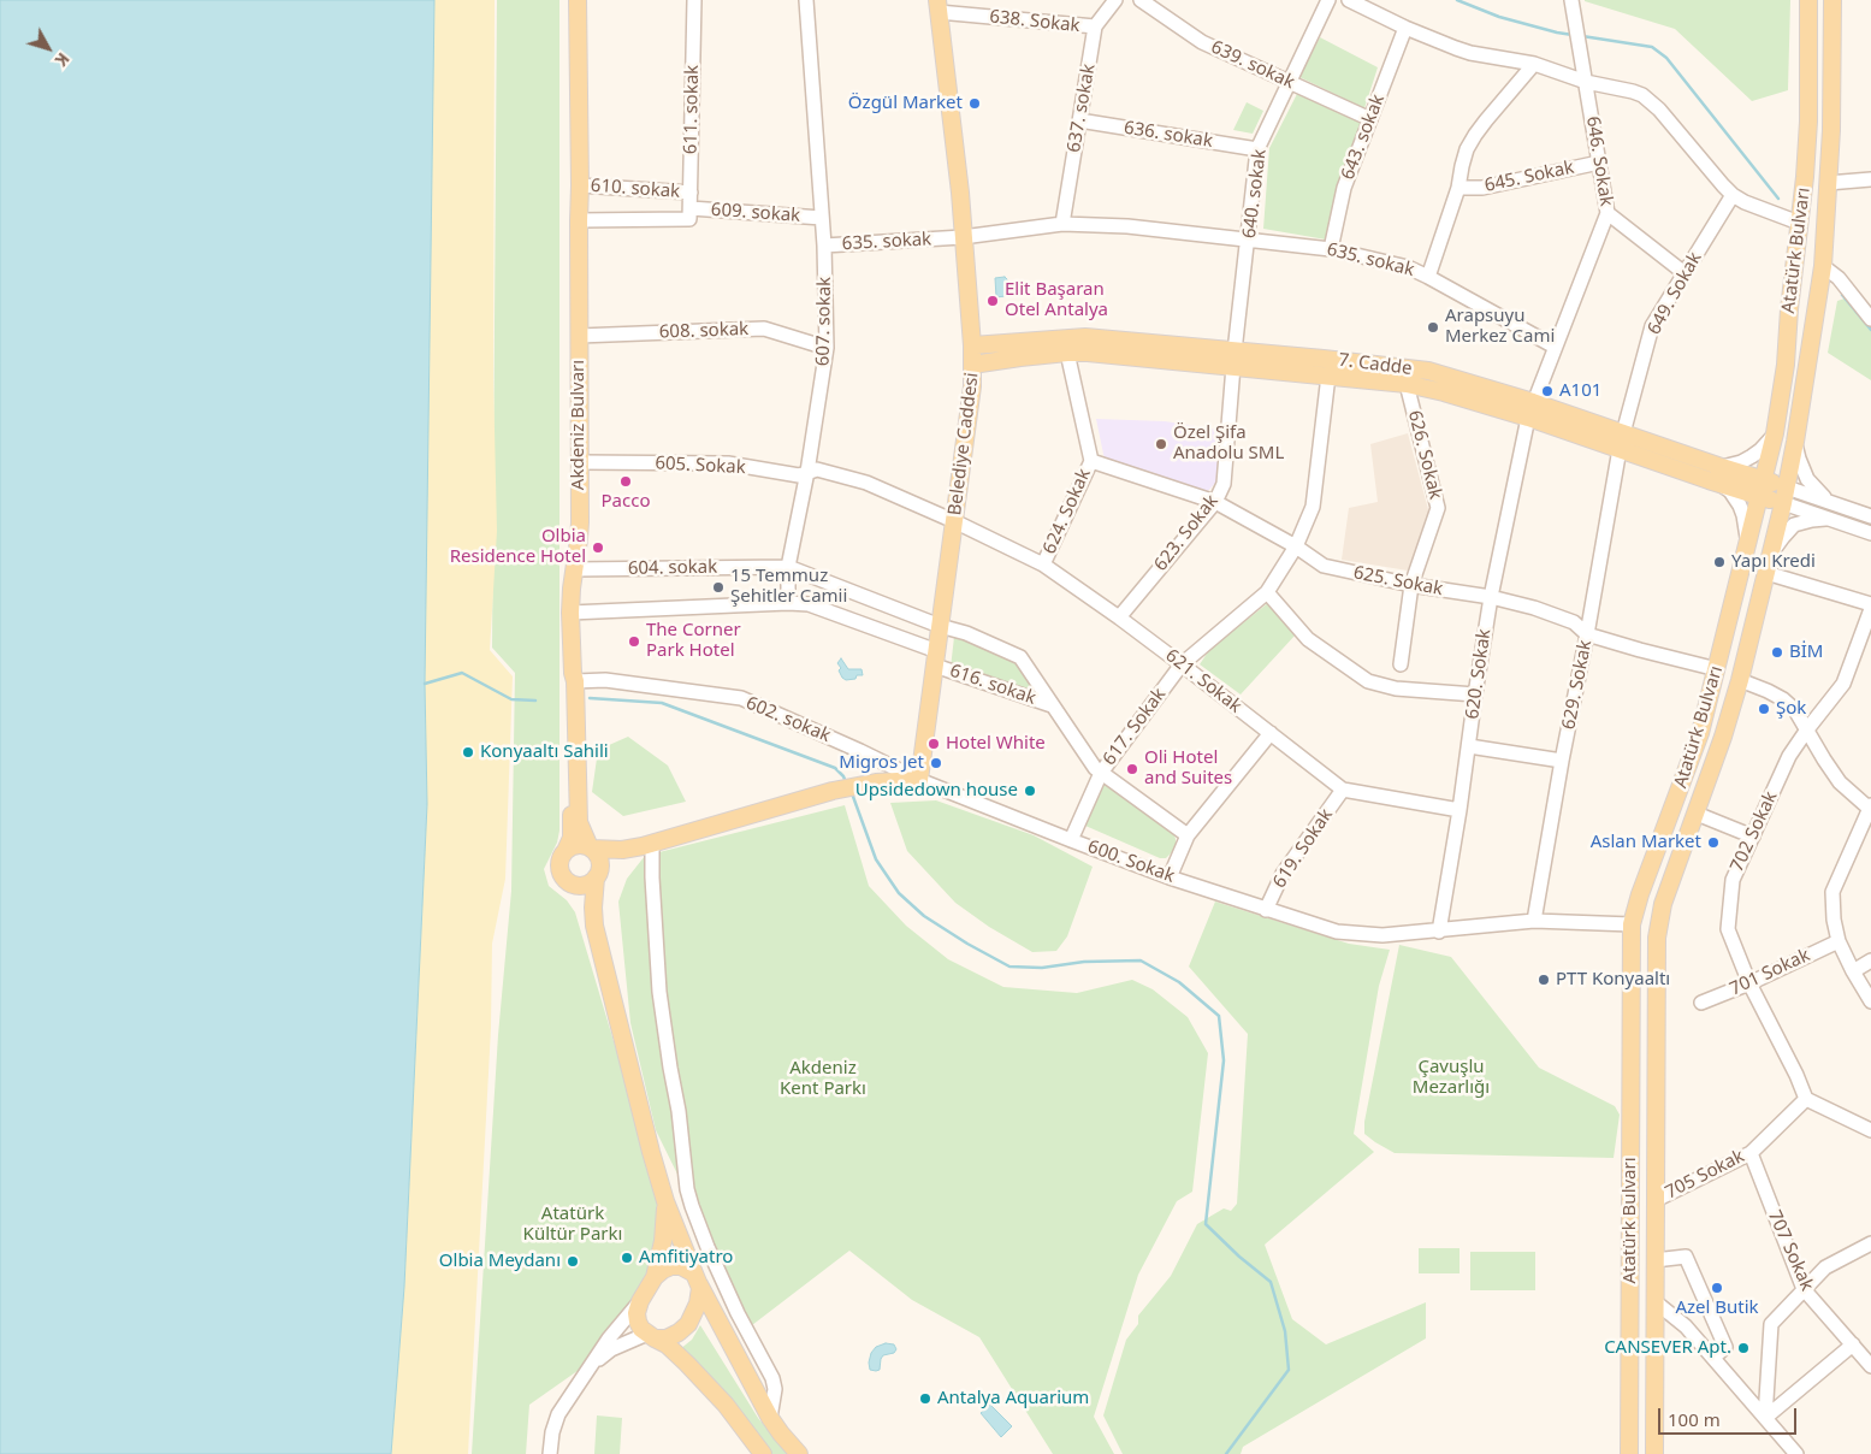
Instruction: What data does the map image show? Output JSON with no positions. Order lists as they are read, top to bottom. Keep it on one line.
{"streets":{"main road":["Atatürk Bulvarı","7. Cadde","Akdeniz Bulvarı","Belediye Caddesi","600. Sokak"],"street":["638. Sokak","639. sokak","637. sokak","611. sokak","636. sokak","643. sokak","646. Sokak","645. Sokak","610. sokak","640. sokak","609. sokak","635. sokak","649. Sokak","607. sokak","608. sokak","626. Sokak","605. Sokak","624. Sokak","623. Sokak","604. sokak","625. Sokak","620. Sokak","621. Sokak","616. sokak","629. Sokak","602. sokak","617. Sokak","702 Sokak","619. Sokak","701 Sokak","705 Sokak","707 Sokak"]},"crossings":[["638. Sokak","637. sokak"],["638. Sokak","Belediye Caddesi"],["639. sokak","643. sokak"],["639. sokak","640. sokak"],["637. sokak","636. sokak"],["637. sokak","635. sokak"],["611. sokak","610. sokak"],["611. sokak","609. sokak"],["636. sokak","640. sokak"],["643. sokak","635. sokak"],["646. Sokak","645. Sokak"],["646. Sokak","635. sokak"],["646. Sokak","7. Cadde"],["646. Sokak","620. Sokak"],["645. Sokak","635. sokak"],["610. sokak","Akdeniz Bulvarı"],["640. sokak","635. sokak"],["640. sokak","7. Cadde"],["640. sokak","623. Sokak"],["609. sokak","607. sokak"],["609. sokak","Akdeniz Bulvarı"],["635. sokak","607. sokak"],["635. sokak","Belediye Caddesi"],["Atatürk Bulvarı","7. Cadde"],["Atatürk Bulvarı","625. Sokak"],["Atatürk Bulvarı","600. Sokak"],["Atatürk Bulvarı","705 Sokak"],["649. Sokak","7. Cadde"],["649. Sokak","629. Sokak"],["607. sokak","608. sokak"],["607. sokak","605. Sokak"],["607. sokak","604. sokak"],["607. sokak","616. sokak"],["608. sokak","Akdeniz Bulvarı"],["7. Cadde","Belediye Caddesi"],["7. Cadde","626. Sokak"],["7. Cadde","624. Sokak"],["7. Cadde","623. Sokak"],["7. Cadde","620. Sokak"],["7. Cadde","629. Sokak"],["7. Cadde","617. Sokak"],["Akdeniz Bulvarı","605. Sokak"],["Akdeniz Bulvarı","604. sokak"],["Akdeniz Bulvarı","616. sokak"],["Akdeniz Bulvarı","602. sokak"],["Belediye Caddesi","605. Sokak"],["Belediye Caddesi","604. sokak"],["Belediye Caddesi","621. Sokak"],["Belediye Caddesi","616. sokak"],["Belediye Caddesi","602. sokak"],["Belediye Caddesi","600. Sokak"],["626. Sokak","625. Sokak"],["605. Sokak","621. Sokak"],["624. Sokak","625. Sokak"],["624. Sokak","621. Sokak"],["623. Sokak","625. Sokak"],["623. Sokak","621. Sokak"],["604. sokak","616. sokak"],["625. Sokak","620. Sokak"],["625. Sokak","629. Sokak"],["625. Sokak","617. Sokak"],["620. Sokak","621. Sokak"],["620. Sokak","600. Sokak"],["621. Sokak","617. Sokak"],["621. Sokak","619. Sokak"],["616. sokak","617. Sokak"],["629. Sokak","600. Sokak"],["602. sokak","600. Sokak"],["617. Sokak","600. Sokak"],["702 Sokak","701 Sokak"],["702 Sokak","705 Sokak"],["619. Sokak","600. Sokak"],["705 Sokak","707 Sokak"]],"parks":["Çavuşlu Mezarlığı","Akdeniz Kent Parkı","Atatürk Kültür Parkı"],"places":["Özgül Market","Elit Başaran Otel Antalya","Arapsuyu Merkez Cami","A101","Özel Şifa Anadolu SML","Pacco","Olbia Residence Hotel","Yapı Kredi","15 Temmuz Şehitler Camii","The Corner Park Hotel","BİM","Şok","Hotel White","Konyaaltı Sahili","Migros Jet","Oli Hotel and Suites","Upsidedown house","Aslan Market","PTT Konyaaltı","Amfitiyatro","Olbia Meydanı","Azel Butik","CANSEVER Apt.","Antalya Aquarium"],"scale_bar":"100 m","north":"bottom right"}
